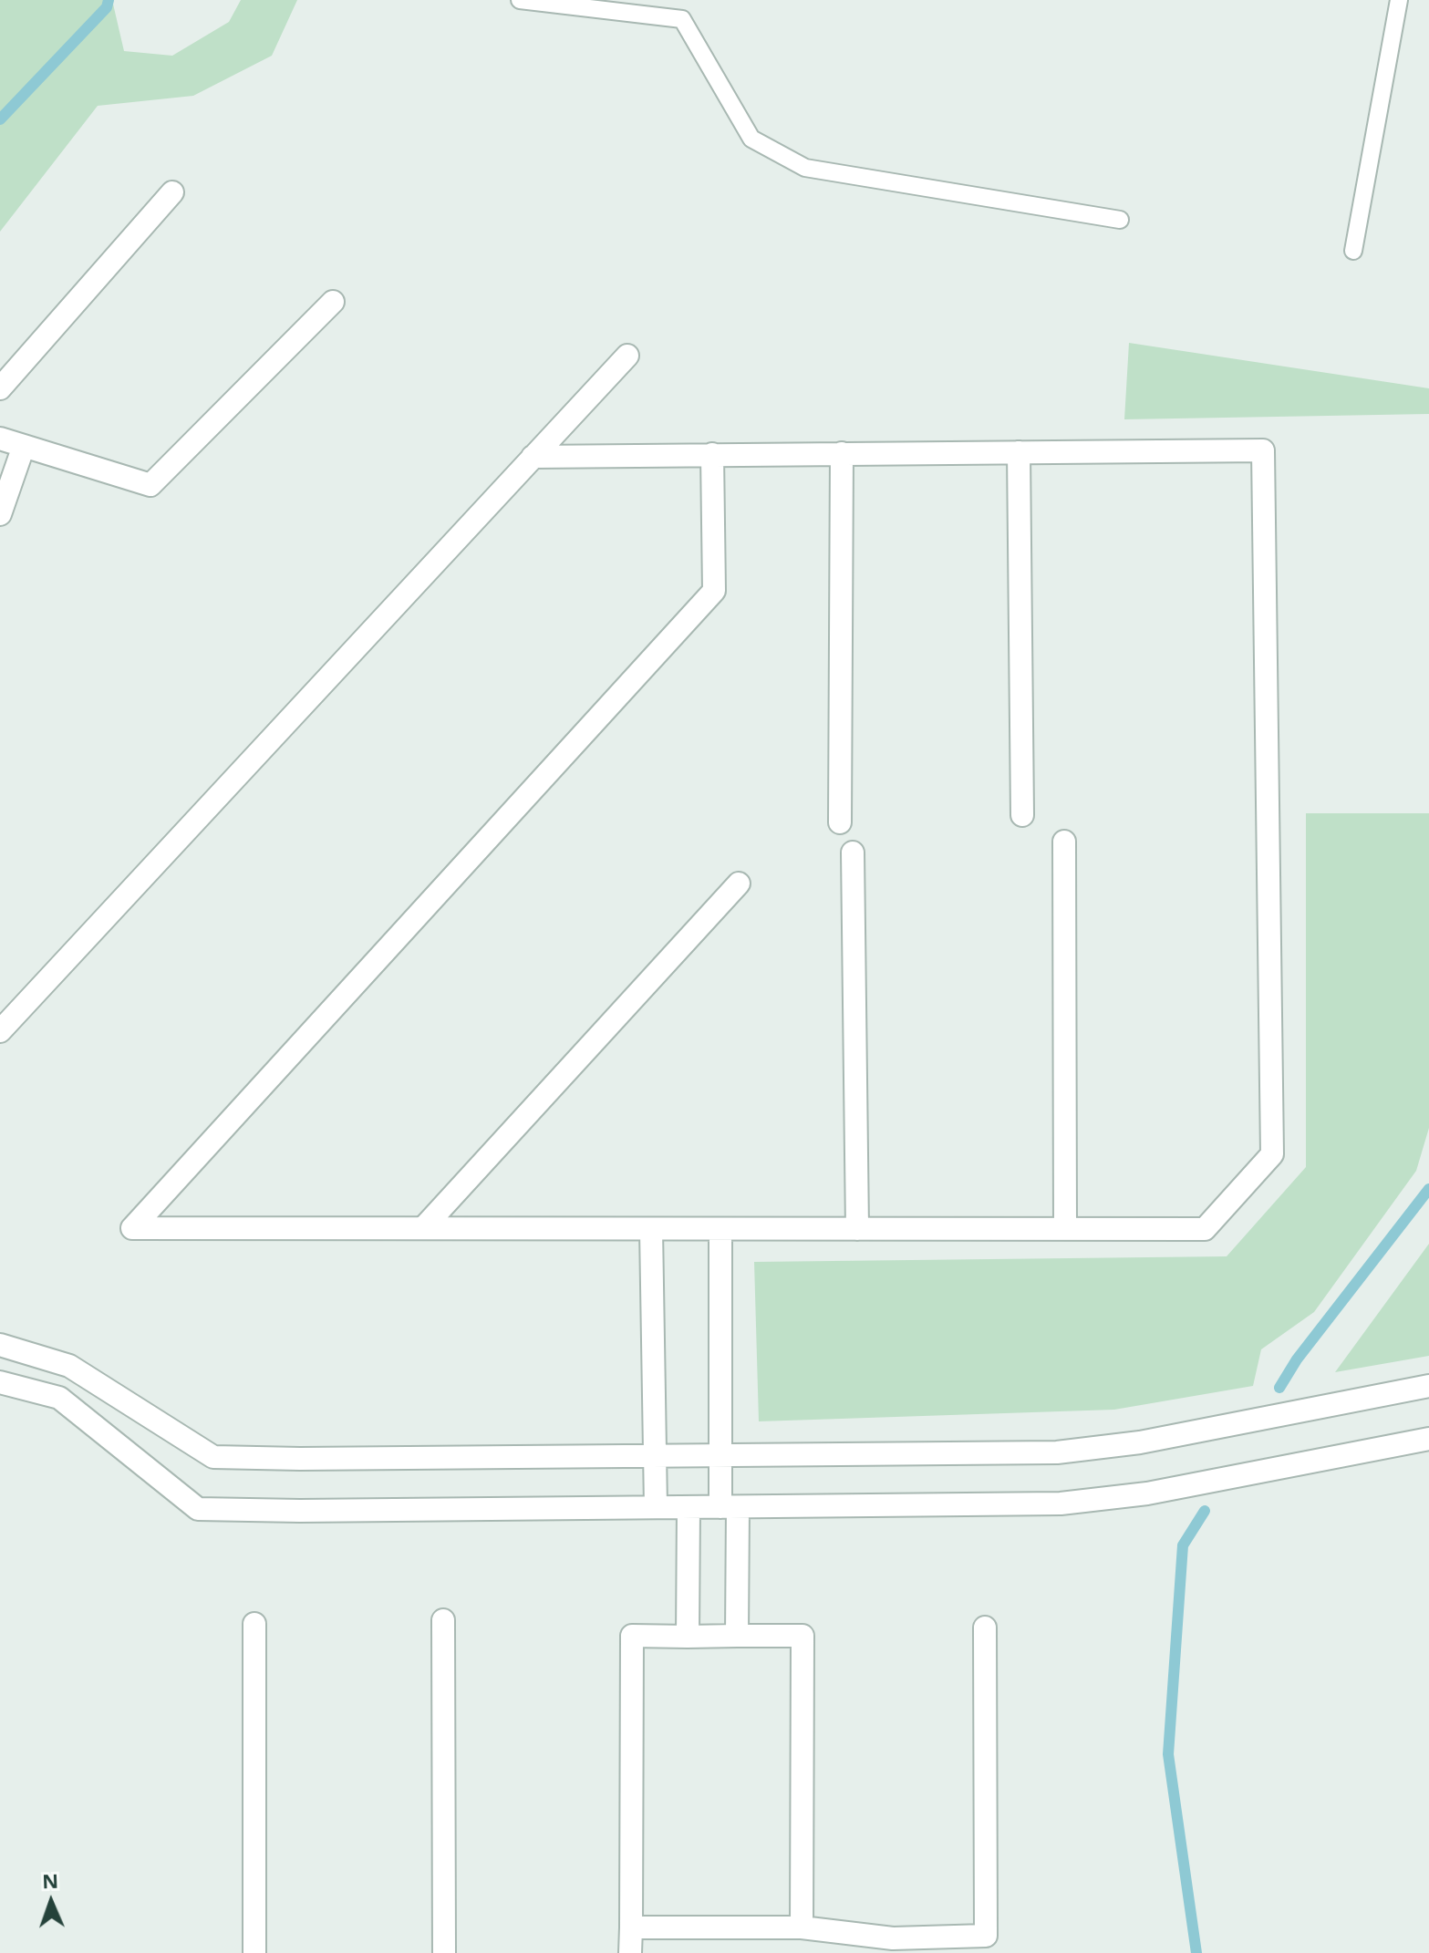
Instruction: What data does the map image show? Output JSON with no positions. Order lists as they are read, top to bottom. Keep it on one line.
{"north":"top"}
